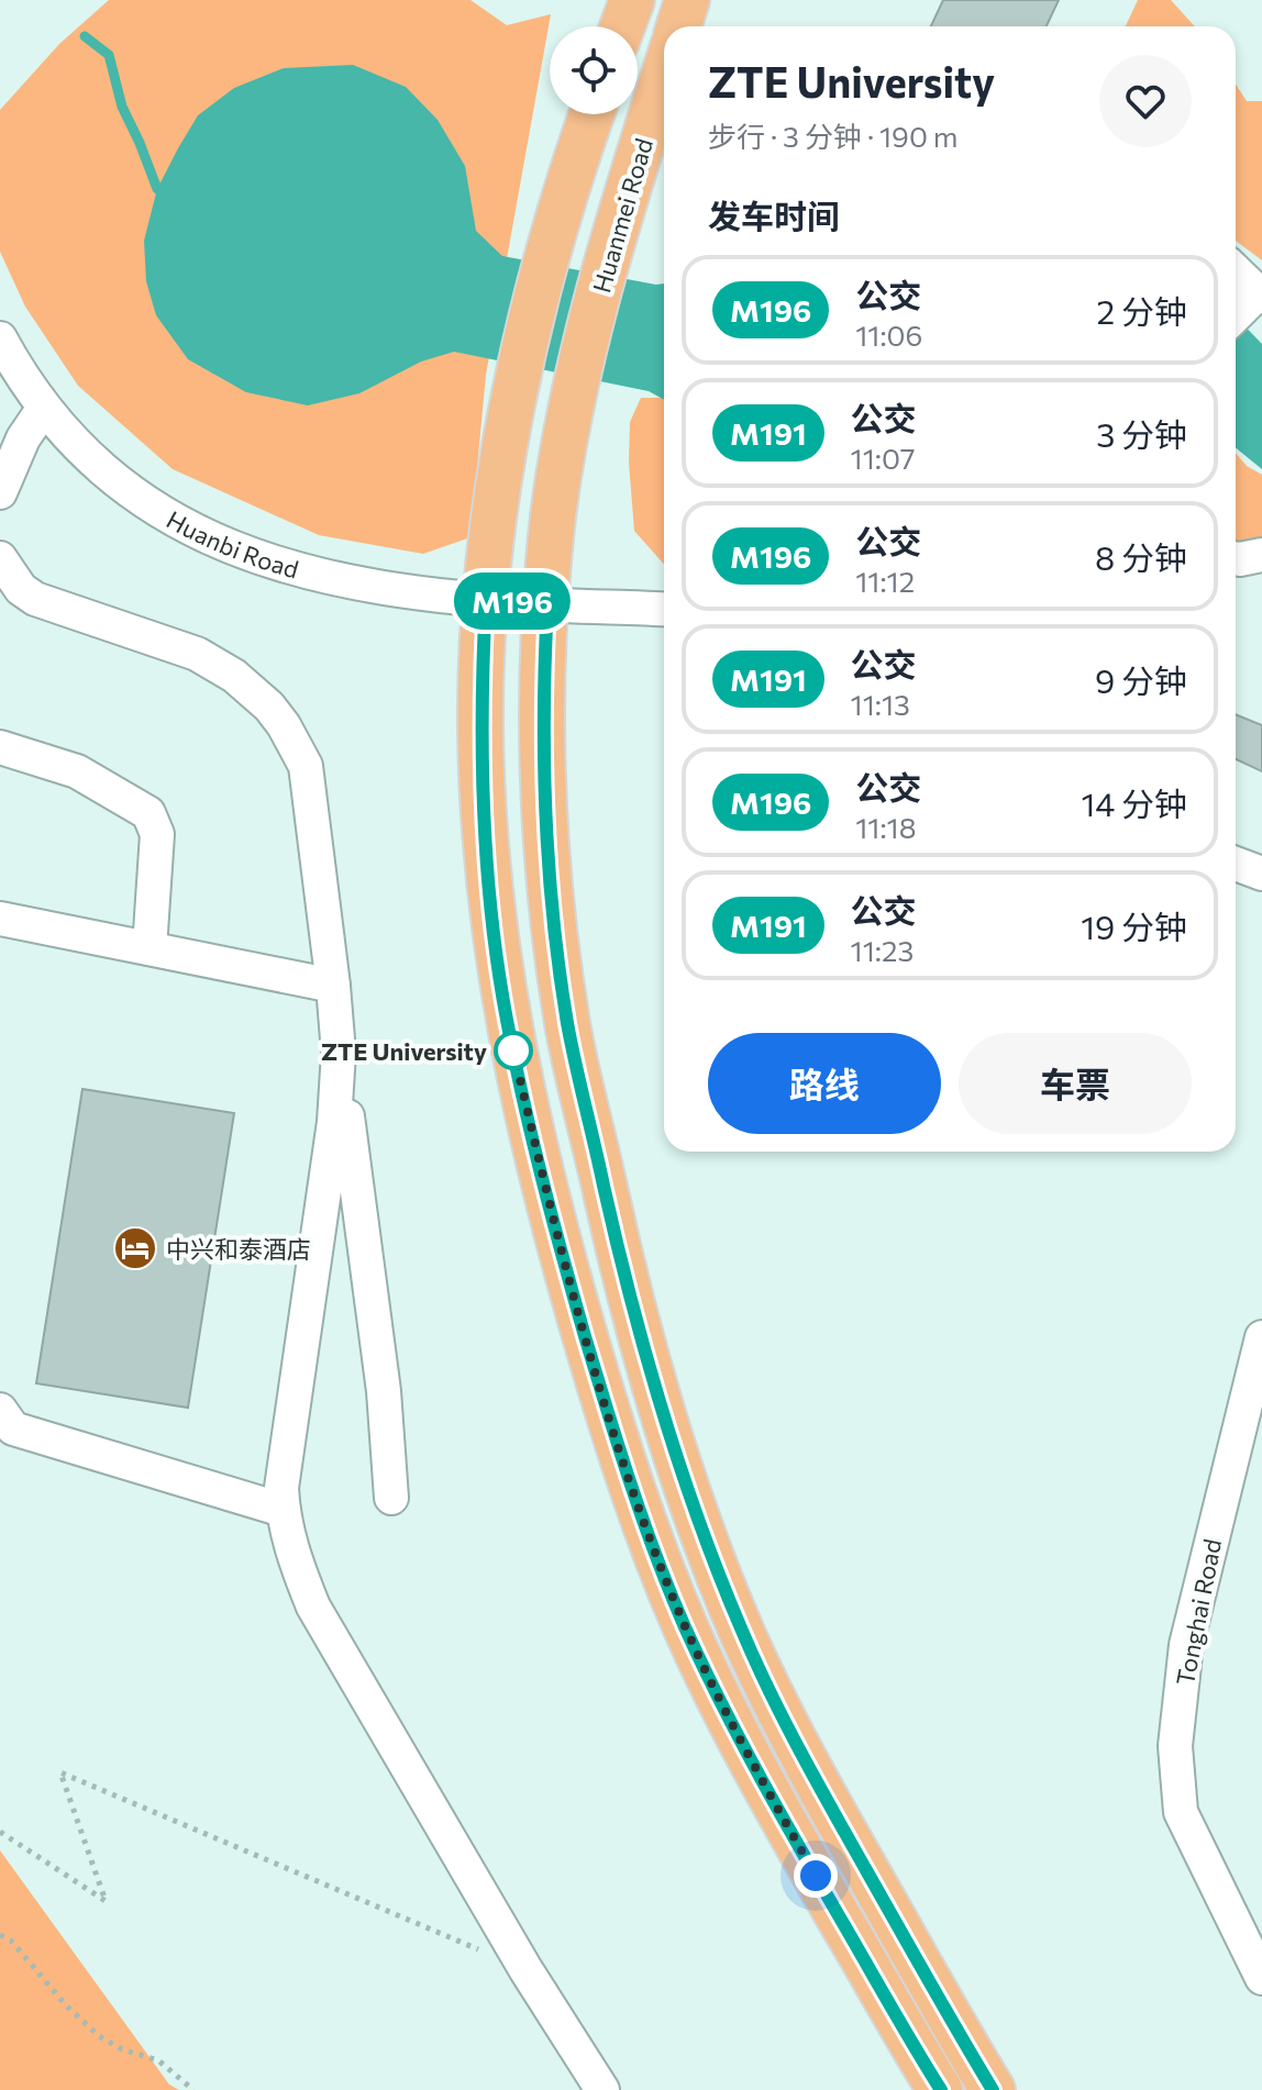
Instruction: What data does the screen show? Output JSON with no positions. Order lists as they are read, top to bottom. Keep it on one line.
{"streets":{"main road":["Huanmei Road"],"street":["Huanbi Road","Tonghai Road"]},"crossings":[["Huanmei Road","Huanbi Road"]],"places":{"other":["ZTE University"],"hotel":["中兴和泰酒店"]},"lines":["bus line M196"],"page":{"on_map":"M196","heading":[["ZTE University","步行 · 3 分钟 · 190 m"],"发车时间"],"list":[{"mark":"M196","name":"公交","note":"11:06","value":"2 分钟"},{"mark":"M191","name":"公交","note":"11:07","value":"3 分钟"},{"mark":"M196","name":"公交","note":"11:12","value":"8 分钟"},{"mark":"M191","name":"公交","note":"11:13","value":"9 分钟"},{"mark":"M196","name":"公交","note":"11:18","value":"14 分钟"},{"mark":"M191","name":"公交","note":"11:23","value":"19 分钟"}],"buttons":["路线","车票"]}}
